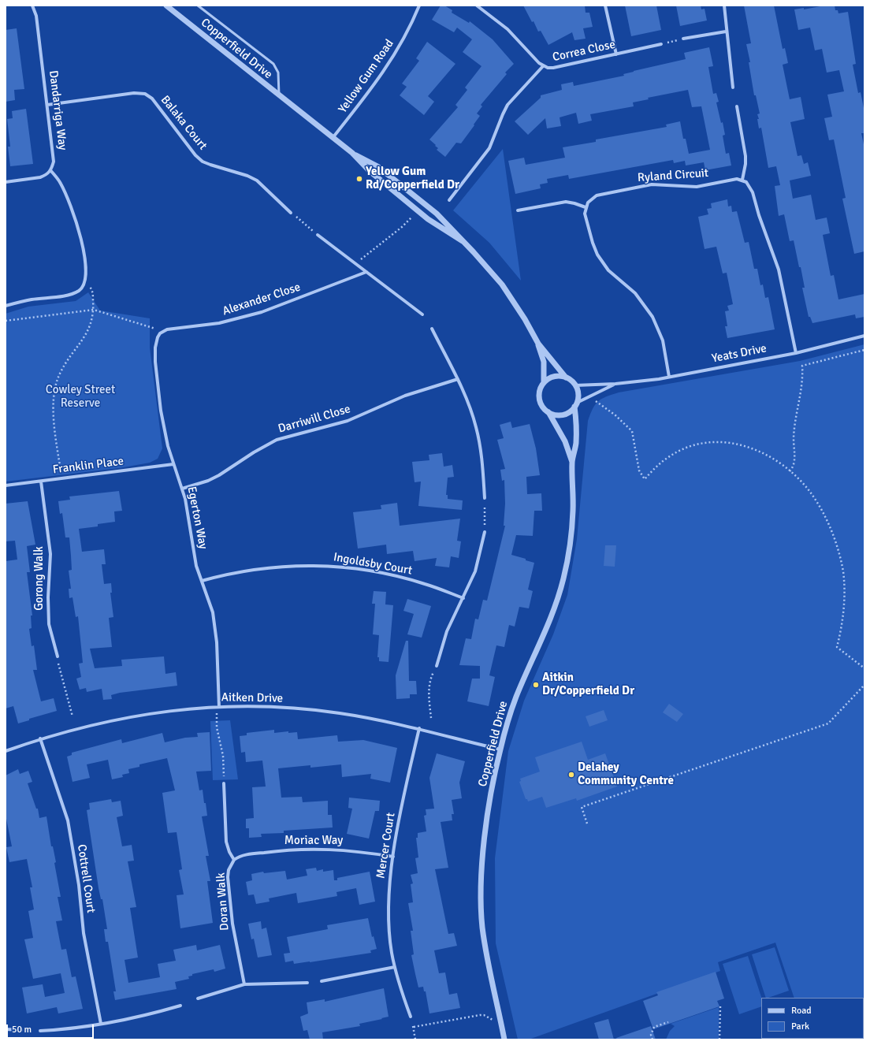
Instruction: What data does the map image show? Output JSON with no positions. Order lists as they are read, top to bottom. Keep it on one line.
{"streets":{"street":["Copperfield Drive","Correa Close","Yellow Gum Road","Dandarriga Way","Balaka Court","Ryland Circuit","Alexander Close","Yeats Drive","Darriwill Close","Franklin Place","Egerton Way","Ingoldsby Court","Gorong Walk","Aitken Drive","Moriac Way","Mercer Court","Cottrell Court","Doran Walk"]},"crossings":[["Copperfield Drive","Yellow Gum Road"],["Copperfield Drive","Yeats Drive"],["Copperfield Drive","Aitken Drive"],["Dandarriga Way","Balaka Court"],["Alexander Close","Egerton Way"],["Darriwill Close","Egerton Way"],["Franklin Place","Egerton Way"],["Franklin Place","Gorong Walk"],["Egerton Way","Ingoldsby Court"],["Egerton Way","Aitken Drive"],["Aitken Drive","Mercer Court"],["Aitken Drive","Cottrell Court"],["Moriac Way","Mercer Court"],["Moriac Way","Doran Walk"]],"parks":["Cowley Street Reserve"],"places":["Yellow Gum Rd/Copperfield Dr","Aitkin Dr/Copperfield Dr","Delahey Community Centre"],"legend":["Road","Park"],"scale_bar":"50 m"}
